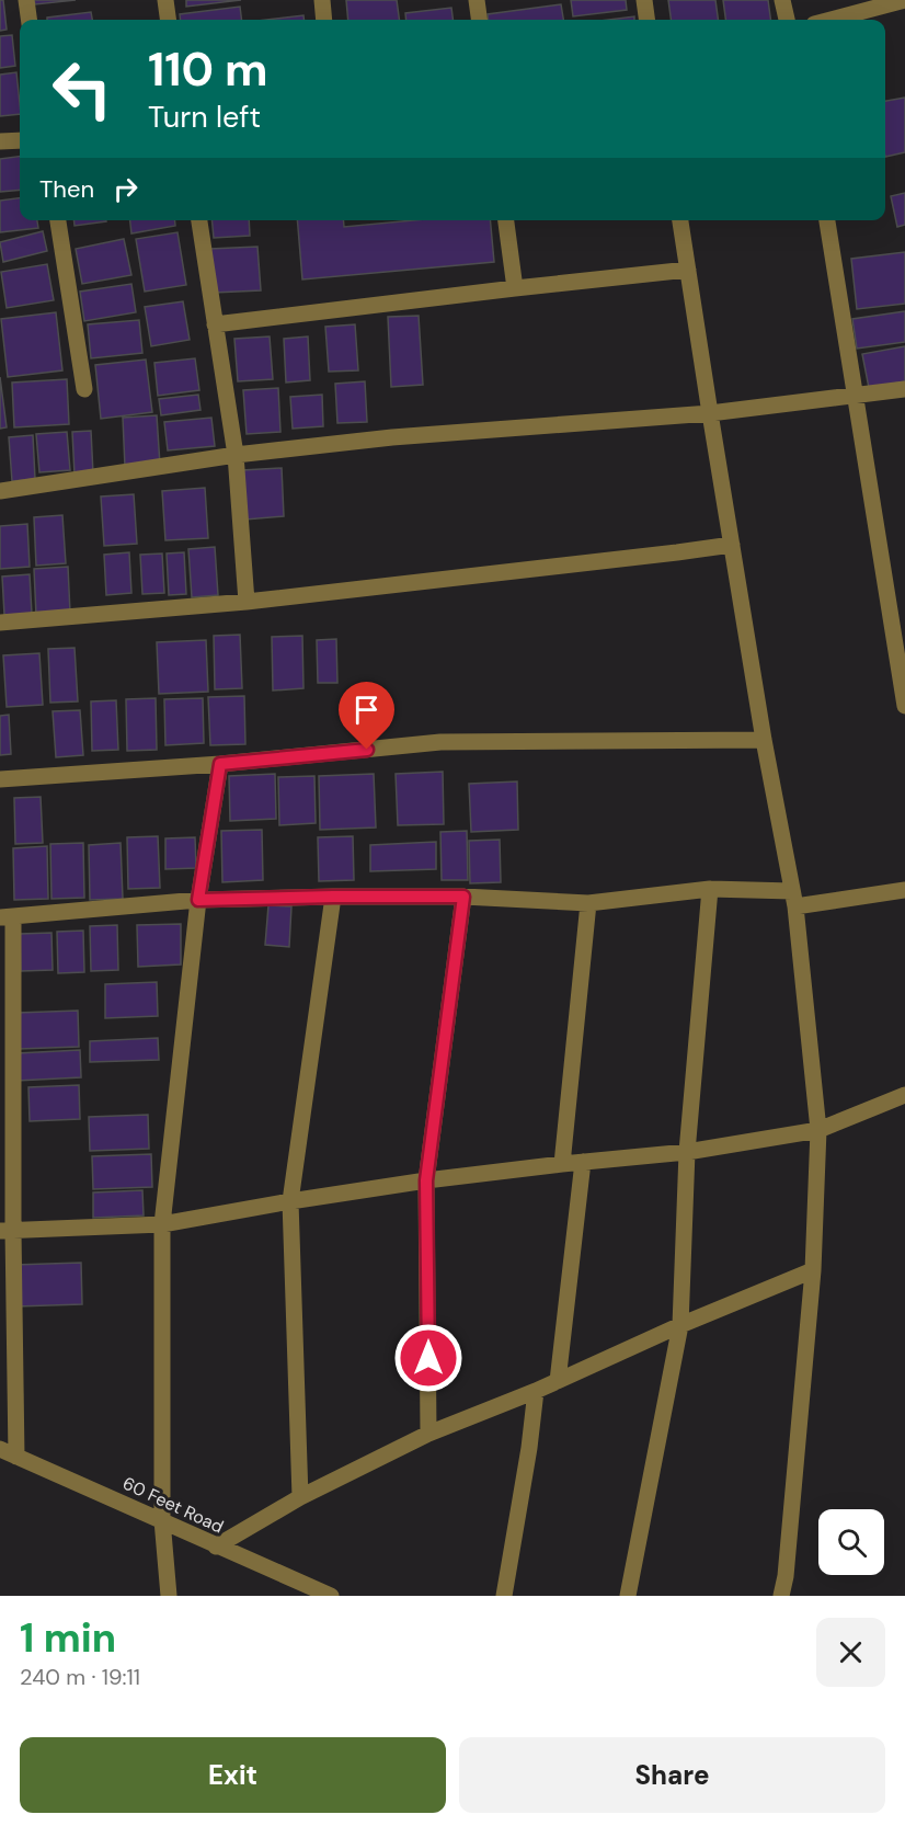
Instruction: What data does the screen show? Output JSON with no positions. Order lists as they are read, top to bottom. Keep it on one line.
{"streets":{"street":["60 Feet Road"]},"page":{"turn":["110 m","Turn left"],"then":"Then","heading":["1 min","240 m · 19:11"],"buttons":["Exit","Share"]}}
